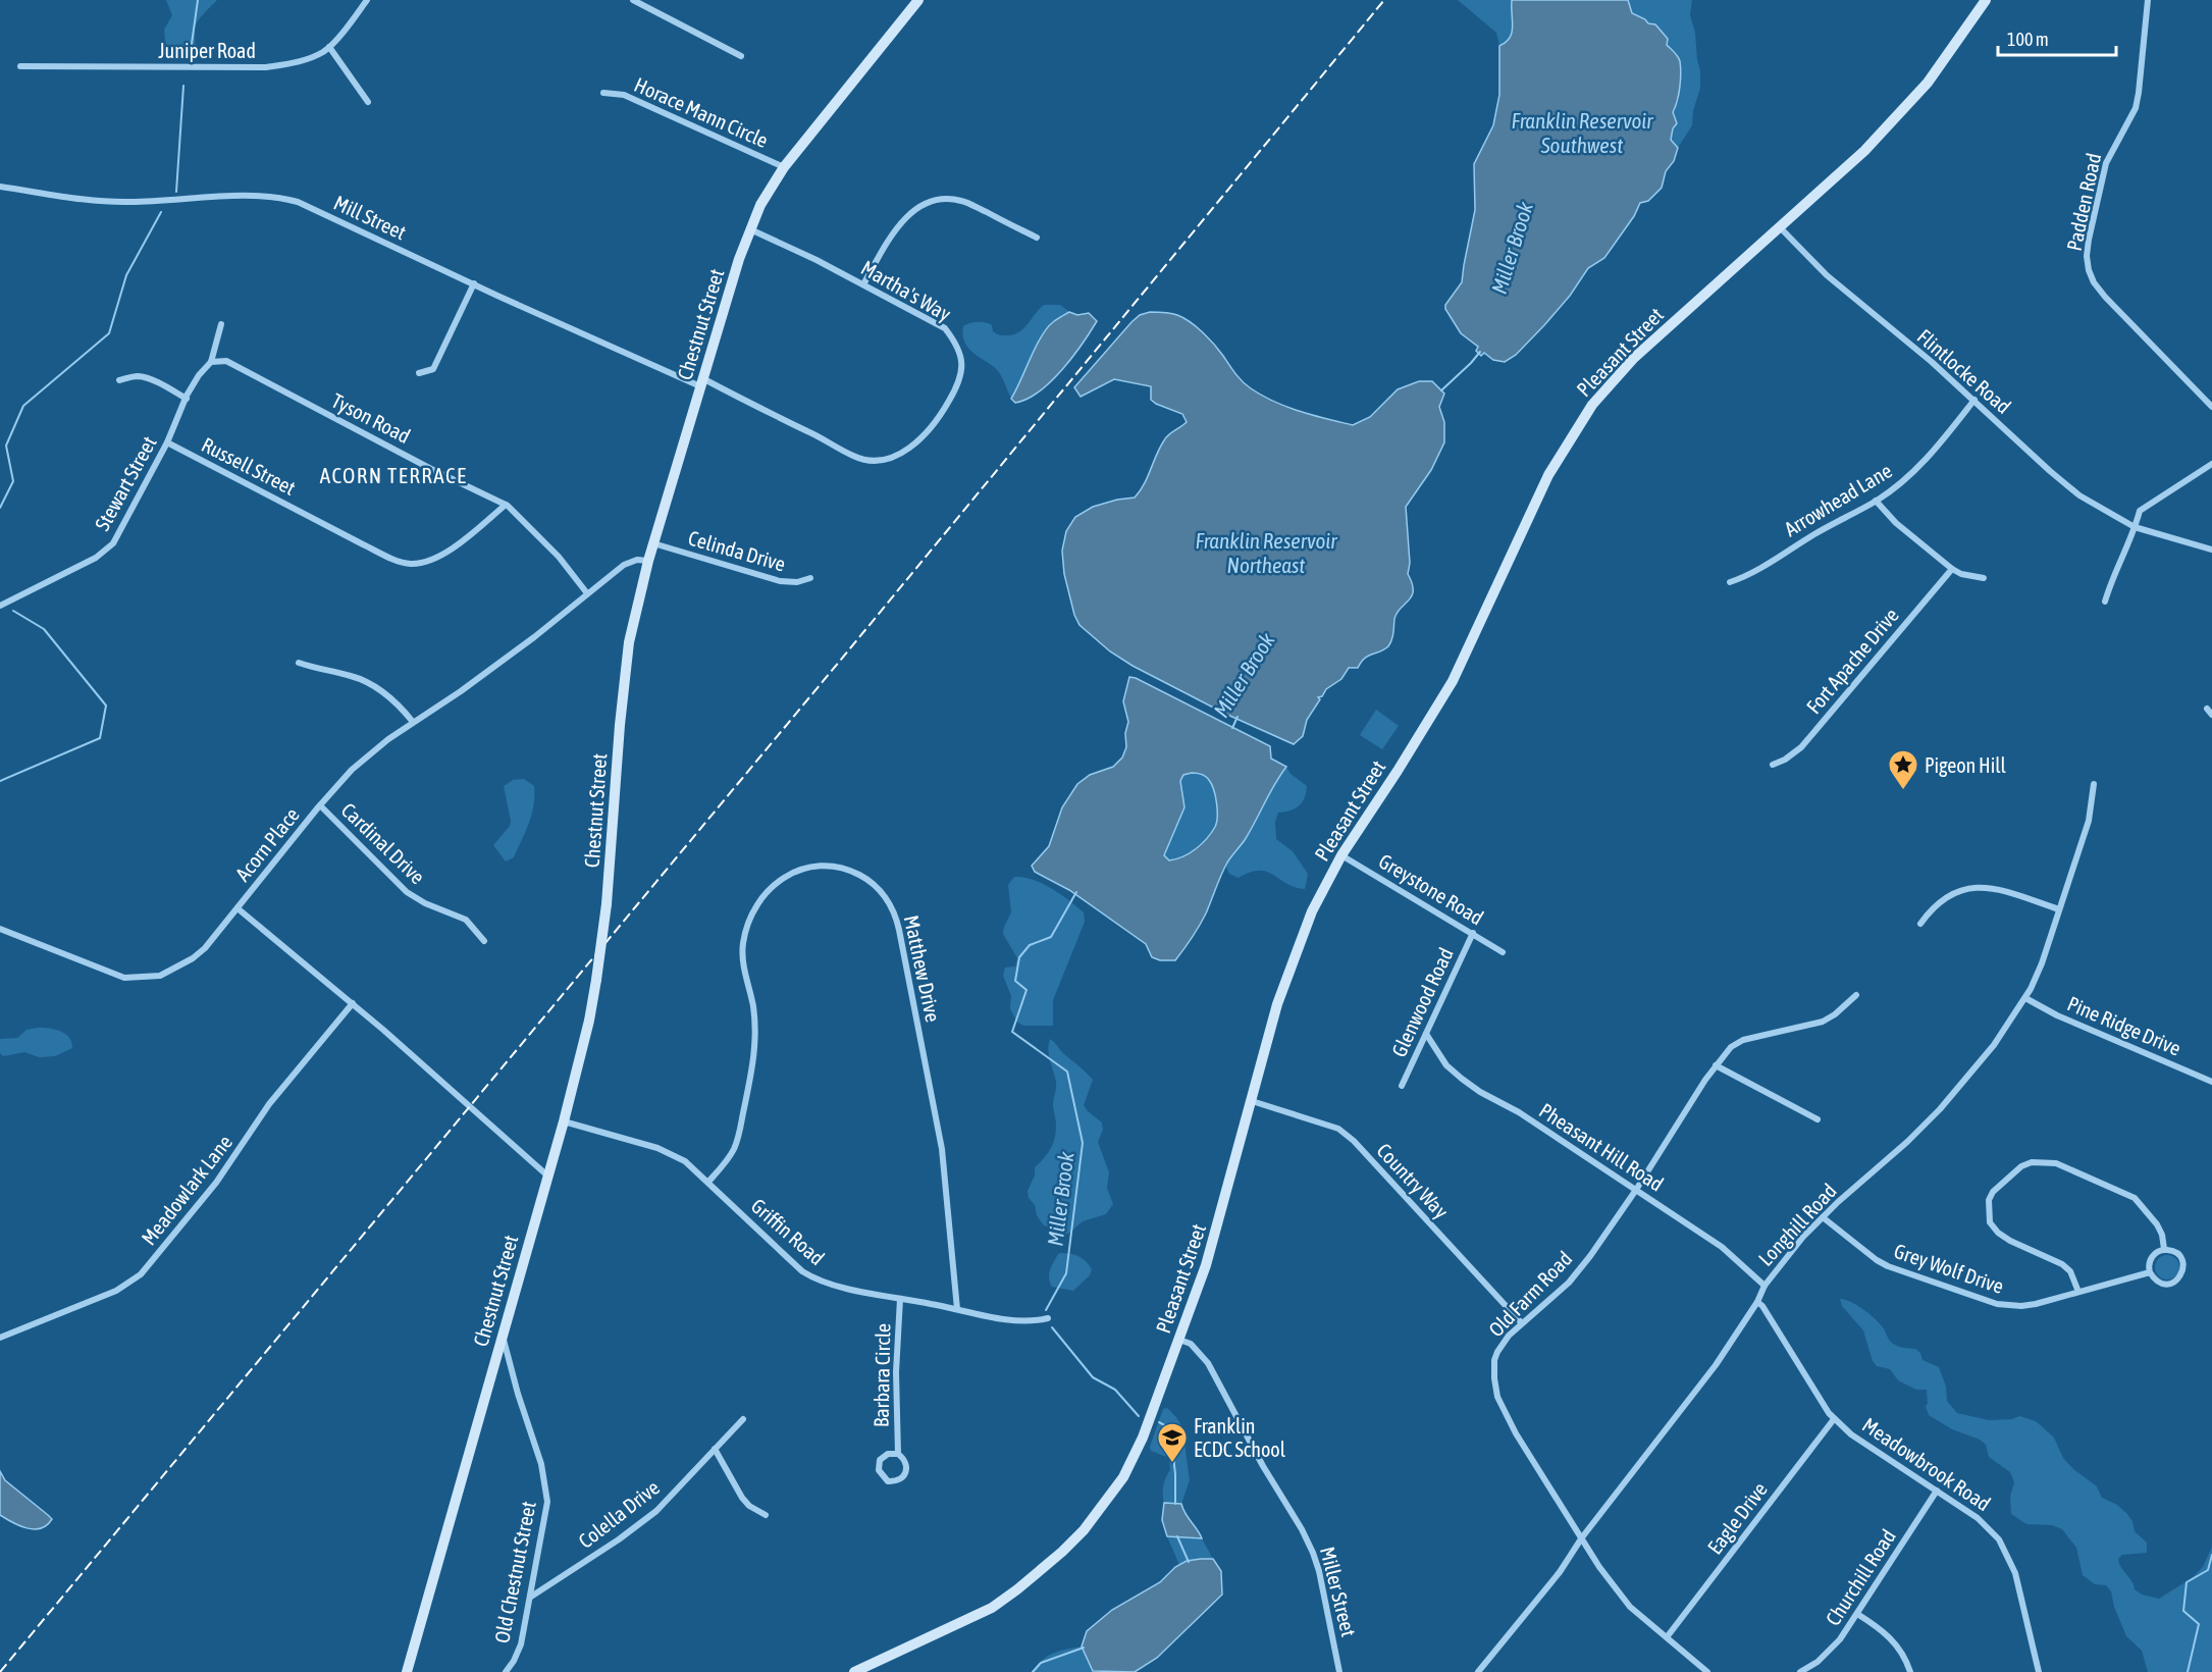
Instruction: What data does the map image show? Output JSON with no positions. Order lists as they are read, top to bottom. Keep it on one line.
{"streets":{"street":["Juniper Road","Horace Mann Circle","Padden Road","Mill Street","Martha's Way","Chestnut Street","Pleasant Street","Flintlocke Road","Tyson Road","Russell Street","Stewart Street","Arrowhead Lane","Celinda Drive","Fort Apache Drive","Cardinal Drive","Acorn Place","Greystone Road","Matthew Drive","Glenwood Road","Pine Ridge Drive","Pheasant Hill Road","Country Way","Meadowlark Lane","Longhill Road","Griffin Road","Grey Wolf Drive","Old Farm Road","Barbara Circle","Meadowbrook Road","Colella Drive","Eagle Drive","Old Chestnut Street","Churchill Road","Miller Street"]},"crossings":[["Horace Mann Circle","Chestnut Street"],["Mill Street","Martha's Way"],["Mill Street","Chestnut Street"],["Martha's Way","Chestnut Street"],["Chestnut Street","Celinda Drive"],["Chestnut Street","Acorn Place"],["Chestnut Street","Griffin Road"],["Chestnut Street","Old Chestnut Street"],["Pleasant Street","Flintlocke Road"],["Pleasant Street","Greystone Road"],["Pleasant Street","Country Way"],["Pleasant Street","Miller Street"],["Flintlocke Road","Arrowhead Lane"],["Tyson Road","Russell Street"],["Tyson Road","Stewart Street"],["Tyson Road","Acorn Place"],["Russell Street","Stewart Street"],["Cardinal Drive","Acorn Place"],["Acorn Place","Meadowlark Lane"],["Greystone Road","Glenwood Road"],["Matthew Drive","Griffin Road"],["Glenwood Road","Pheasant Hill Road"],["Pine Ridge Drive","Longhill Road"],["Pheasant Hill Road","Longhill Road"],["Pheasant Hill Road","Old Farm Road"],["Country Way","Old Farm Road"],["Longhill Road","Grey Wolf Drive"],["Longhill Road","Old Farm Road"],["Longhill Road","Meadowbrook Road"],["Griffin Road","Barbara Circle"],["Old Farm Road","Eagle Drive"],["Meadowbrook Road","Eagle Drive"],["Meadowbrook Road","Churchill Road"],["Colella Drive","Old Chestnut Street"]],"districts":["ACORN TERRACE"],"water":["Franklin Reservoir Southwest","Miller Brook","Franklin Reservoir Northeast"],"places":{"place":["Pigeon Hill"],"school or university":["Franklin ECDC School"]},"scale_bar":"100 m"}
